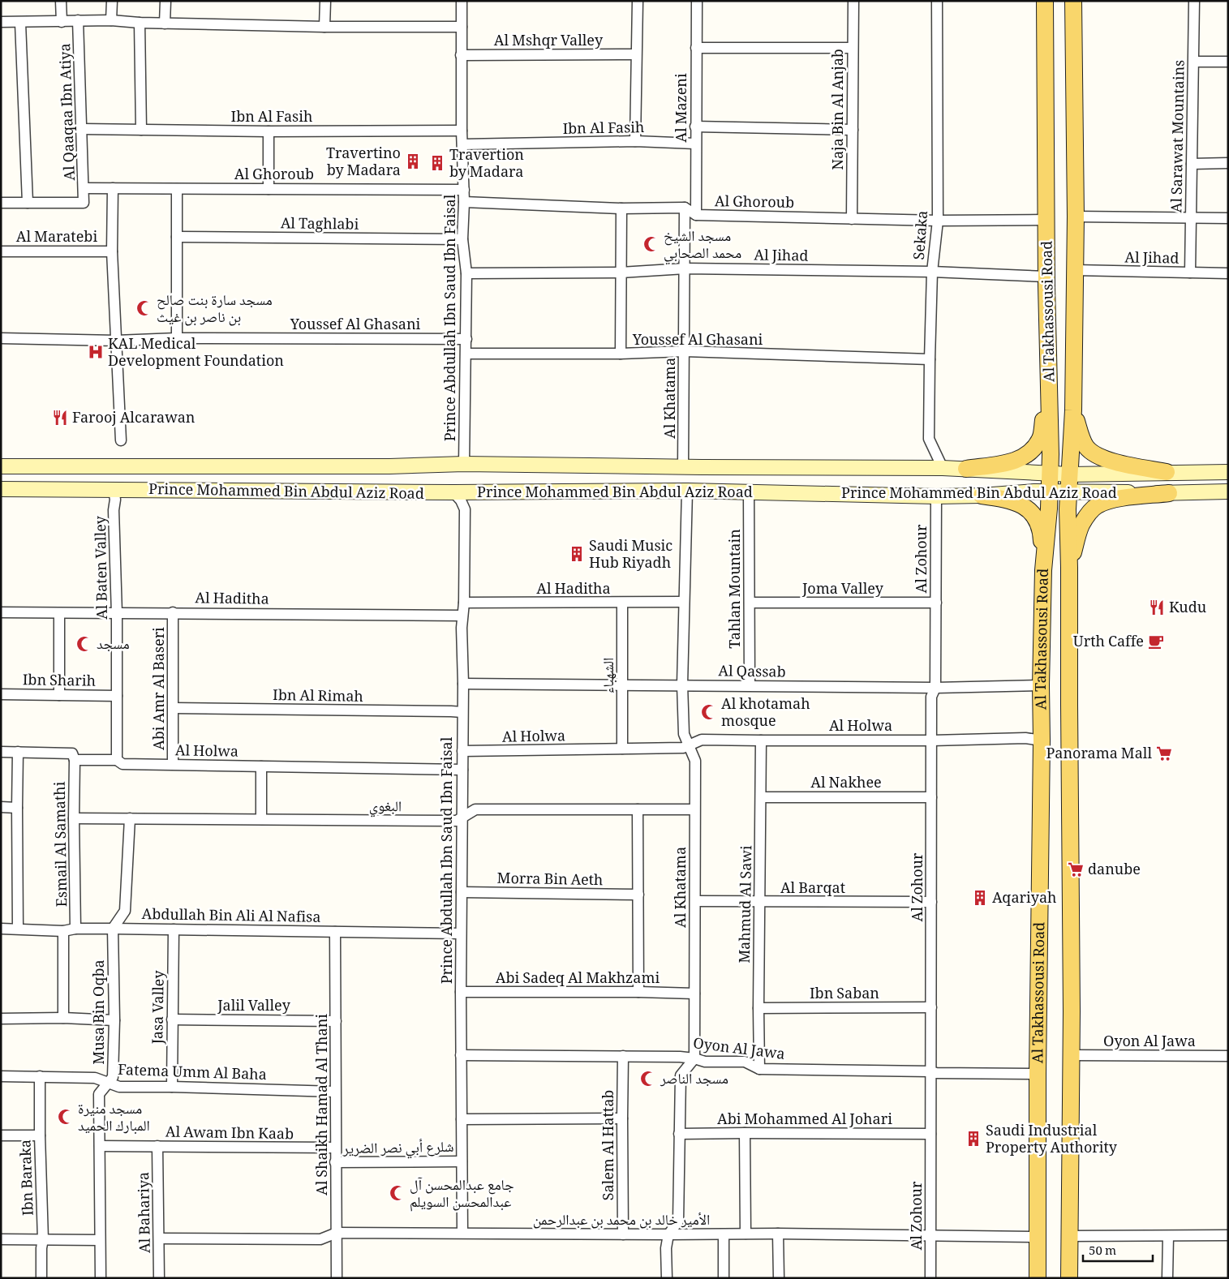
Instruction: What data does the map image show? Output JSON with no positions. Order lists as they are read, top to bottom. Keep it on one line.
{"streets":{"main road":["Al Takhassousi Road","Prince Mohammed Bin Abdul Aziz Road"],"street":["Al Mshqr Valley","Al Mazeni","Naja Bin Al Anjab","Al Qaaqaa Ibn Atiya","Ibn Al Fasih","Al Sarawat Mountains","Al Ghoroub","Al Taghlabi","Sekaka","Al Maratebi","Al Jihad","Prince Abdullah Ibn Saud Ibn Faisal","Youssef Al Ghasani","Al Khatama","Al Zohour","Al Baten Valley","Al Haditha","Tahlan Mountain","Joma Valley","Al Qassab","الشهباء","Ibn Sharih","Abi Amr Al Baseri","Ibn Al Rimah","Al Holwa","Al Nakhee","البغوي","Esmail Al Samathi","Morra Bin Aeth","Al Barqat","Mahmud Al Sawi","Abdullah Bin Ali Al Nafisa","Abi Sadeq Al Makhzami","Ibn Saban","Jalil Valley","Jasa Valley","Musa Bin Oqba","Oyon Al Jawa","Fatema Umm Al Baha","Al Shaikh Hamad Al Thani","Abi Mohammed Al Johari","Al Awam Ibn Kaab","Salem Al Hattab","شلرع أبي نصر الضرير","Ibn Baraka","Al Bahariya","الأمير خالد بن محمد بن عبدالرحمن"]},"crossings":[["Al Mshqr Valley","Prince Abdullah Ibn Saud Ibn Faisal"],["Al Mazeni","Ibn Al Fasih"],["Al Mazeni","Al Ghoroub"],["Naja Bin Al Anjab","Al Ghoroub"],["Al Qaaqaa Ibn Atiya","Ibn Al Fasih"],["Al Qaaqaa Ibn Atiya","Al Ghoroub"],["Ibn Al Fasih","Prince Abdullah Ibn Saud Ibn Faisal"],["Al Sarawat Mountains","Al Jihad"],["Al Ghoroub","Sekaka"],["Al Ghoroub","Al Takhassousi Road"],["Al Ghoroub","Prince Abdullah Ibn Saud Ibn Faisal"],["Al Ghoroub","Al Khatama"],["Al Taghlabi","Prince Abdullah Ibn Saud Ibn Faisal"],["Sekaka","Al Jihad"],["Sekaka","Youssef Al Ghasani"],["Sekaka","Prince Mohammed Bin Abdul Aziz Road"],["Al Jihad","Al Takhassousi Road"],["Al Jihad","Prince Abdullah Ibn Saud Ibn Faisal"],["Al Jihad","Al Khatama"],["Al Takhassousi Road","Prince Mohammed Bin Abdul Aziz Road"],["Al Takhassousi Road","Al Qassab"],["Al Takhassousi Road","Al Holwa"],["Al Takhassousi Road","Oyon Al Jawa"],["Al Takhassousi Road","الأمير خالد بن محمد بن عبدالرحمن"],["Prince Abdullah Ibn Saud Ibn Faisal","Youssef Al Ghasani"],["Prince Abdullah Ibn Saud Ibn Faisal","Prince Mohammed Bin Abdul Aziz Road"],["Prince Abdullah Ibn Saud Ibn Faisal","Al Haditha"],["Prince Abdullah Ibn Saud Ibn Faisal","Al Qassab"],["Prince Abdullah Ibn Saud Ibn Faisal","Ibn Al Rimah"],["Prince Abdullah Ibn Saud Ibn Faisal","Al Holwa"],["Prince Abdullah Ibn Saud Ibn Faisal","البغوي"],["Prince Abdullah Ibn Saud Ibn Faisal","Morra Bin Aeth"],["Prince Abdullah Ibn Saud Ibn Faisal","Abdullah Bin Ali Al Nafisa"],["Prince Abdullah Ibn Saud Ibn Faisal","Abi Sadeq Al Makhzami"],["Prince Abdullah Ibn Saud Ibn Faisal","Oyon Al Jawa"],["Prince Abdullah Ibn Saud Ibn Faisal","شلرع أبي نصر الضرير"],["Prince Abdullah Ibn Saud Ibn Faisal","الأمير خالد بن محمد بن عبدالرحمن"],["Youssef Al Ghasani","Al Khatama"],["Al Khatama","Prince Mohammed Bin Abdul Aziz Road"],["Al Khatama","Al Haditha"],["Al Khatama","Al Qassab"],["Al Khatama","Al Holwa"],["Al Khatama","البغوي"],["Al Khatama","Al Barqat"],["Al Khatama","Abi Sadeq Al Makhzami"],["Al Khatama","Oyon Al Jawa"],["Prince Mohammed Bin Abdul Aziz Road","Al Zohour"],["Prince Mohammed Bin Abdul Aziz Road","Al Baten Valley"],["Prince Mohammed Bin Abdul Aziz Road","Tahlan Mountain"],["Al Zohour","Joma Valley"],["Al Zohour","Al Qassab"],["Al Zohour","Al Holwa"],["Al Zohour","Al Nakhee"],["Al Zohour","Al Barqat"],["Al Zohour","Ibn Saban"],["Al Zohour","Oyon Al Jawa"],["Al Zohour","Abi Mohammed Al Johari"],["Al Zohour","الأمير خالد بن محمد بن عبدالرحمن"],["Al Baten Valley","Al Haditha"],["Al Baten Valley","Ibn Sharih"],["Al Baten Valley","Al Holwa"],["Al Haditha","الشهباء"],["Al Haditha","Abi Amr Al Baseri"],["Tahlan Mountain","Joma Valley"],["Tahlan Mountain","Al Qassab"],["Al Qassab","الشهباء"],["الشهباء","Al Holwa"],["Abi Amr Al Baseri","Ibn Al Rimah"],["Abi Amr Al Baseri","Al Holwa"],["Al Holwa","Esmail Al Samathi"],["Al Holwa","Mahmud Al Sawi"],["Al Nakhee","Mahmud Al Sawi"],["البغوي","Esmail Al Samathi"],["Esmail Al Samathi","Abdullah Bin Ali Al Nafisa"],["Al Barqat","Mahmud Al Sawi"],["Mahmud Al Sawi","Ibn Saban"],["Mahmud Al Sawi","Oyon Al Jawa"],["Abdullah Bin Ali Al Nafisa","Jasa Valley"],["Abdullah Bin Ali Al Nafisa","Musa Bin Oqba"],["Abdullah Bin Ali Al Nafisa","Al Shaikh Hamad Al Thani"],["Jalil Valley","Jasa Valley"],["Jalil Valley","Al Shaikh Hamad Al Thani"],["Jasa Valley","Fatema Umm Al Baha"],["Musa Bin Oqba","Fatema Umm Al Baha"],["Musa Bin Oqba","Al Awam Ibn Kaab"],["Oyon Al Jawa","Salem Al Hattab"],["Fatema Umm Al Baha","Al Shaikh Hamad Al Thani"],["Fatema Umm Al Baha","Ibn Baraka"],["Al Shaikh Hamad Al Thani","Al Awam Ibn Kaab"],["Al Shaikh Hamad Al Thani","شلرع أبي نصر الضرير"],["Al Shaikh Hamad Al Thani","الأمير خالد بن محمد بن عبدالرحمن"],["Al Awam Ibn Kaab","Al Bahariya"],["Salem Al Hattab","الأمير خالد بن محمد بن عبدالرحمن"],["Al Bahariya","الأمير خالد بن محمد بن عبدالرحمن"]],"places":{"building":["Travertino by Madara","Travertion by Madara","Saudi Music Hub Riyadh","Aqariyah","Saudi Industrial Property Authority"],"mosque":["مسجد الشيخ محمد الصحابي","مسجد سارة بنت صالح بن ناصر بن غيث","مسجد","Al khotamah mosque","مسجد الناصر","مسجد منيرة المبارك الحميد","جامع عبدالمحسن آل عبدالمحسن السويلم"],"hospital":["KAL Medical Development Foundation"],"restaurant":["Farooj Alcarawan","Kudu"],"cafe":["Urth Caffe"],"supermarket":["Panorama Mall","danube"]},"scale_bar":"50 m"}
